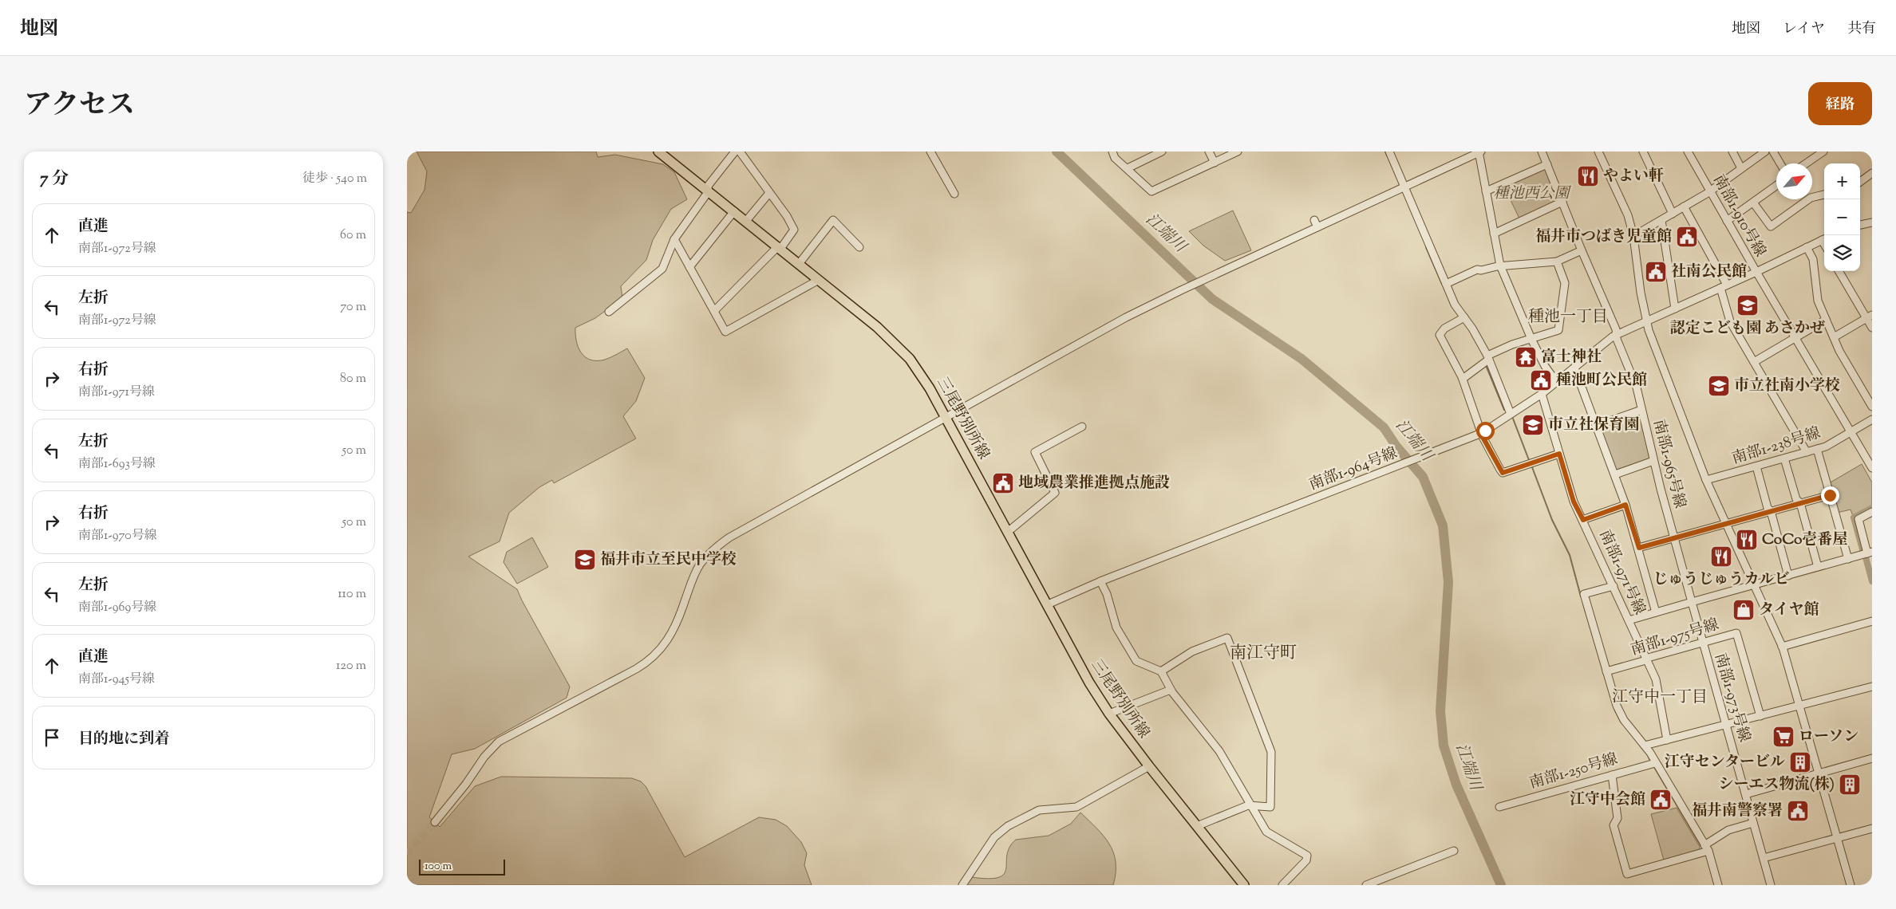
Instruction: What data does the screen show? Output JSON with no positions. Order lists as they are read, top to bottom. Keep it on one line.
{"streets":{"main road":["三尾野別所線"],"street":["南部1-910号線","南部1-238号線","南部1-965号線","南部1-964号線","南部1-971号線","南部1-975号線","南部1-973号線","南部1-250号線"]},"crossings":[["南部1-910号線","南部1-238号線"],["南部1-910号線","南部1-964号線"],["三尾野別所線","南部1-964号線"],["南部1-965号線","南部1-964号線"],["南部1-965号線","南部1-973号線"],["南部1-964号線","南部1-971号線"],["南部1-971号線","南部1-975号線"],["南部1-975号線","南部1-973号線"]],"districts":["種池一丁目","南江守町","江守中一丁目"],"water":["江端川"],"parks":["種池西公園"],"places":{"restaurant":["やよい軒","CoCo壱番屋","じゅうじゅうカルビ"],"public building":["福井市つばき児童館","社南公民館","種池町公民館","地域農業推進拠点施設","江守中会館","福井南警察署"],"school or university":["認定こども園 あさかぜ","市立社南小学校","市立社保育園","福井市立至民中学校"],"temple":["富士神社"],"shop":["タイヤ館"],"supermarket":["ローソン"],"building":["江守センタービル","シーエス物流(株)"]},"scale_bar":"100 m","north":"top right","page":{"header":"地図","nav":["地図","レイヤ","共有"],"title":"アクセス","buttons":"経路","heading":["7 分","徒歩 · 540 m"],"map_buttons":["+","−"],"list":[["直進","南部1-972号線","60 m"],["左折","南部1-972号線","70 m"],["右折","南部1-971号線","80 m"],["左折","南部1-693号線","50 m"],["右折","南部1-970号線","50 m"],["左折","南部1-969号線","110 m"],["直進","南部1-945号線","120 m"],"目的地に到着"],"scale":"100 m"}}
